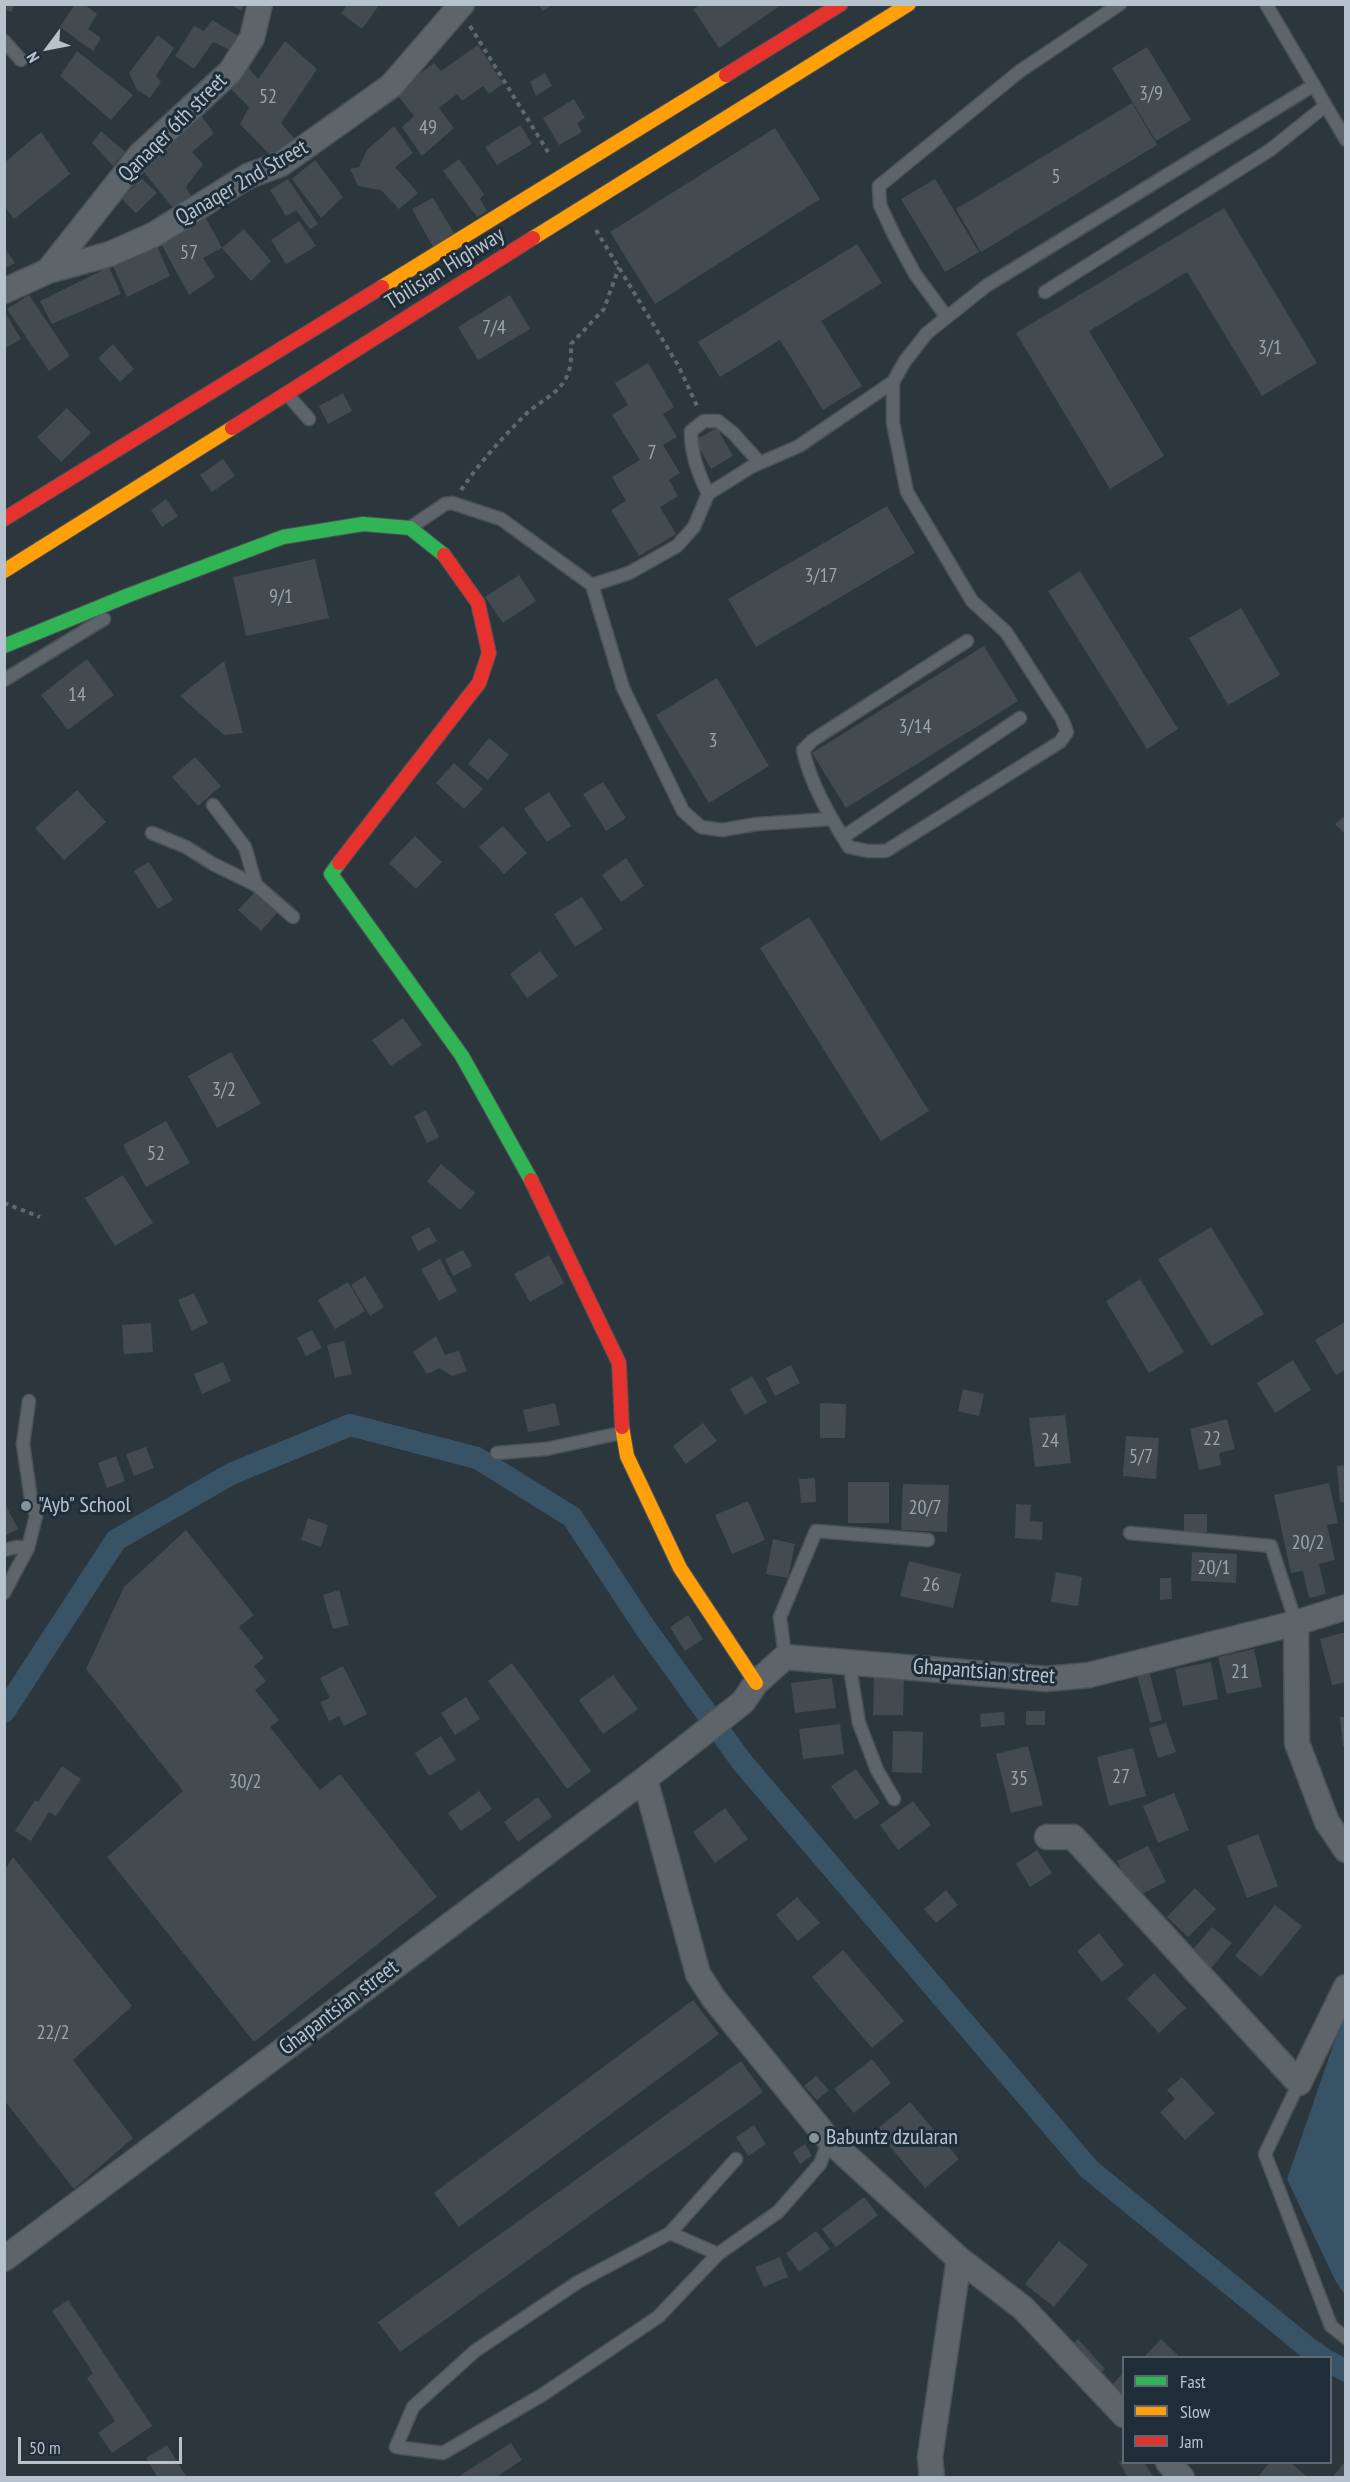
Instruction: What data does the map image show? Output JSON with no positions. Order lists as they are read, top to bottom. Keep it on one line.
{"streets":{"main road":["Tbilisian Highway"],"street":["Qanaqer 6th street","Qanaqer 2nd Street","Ghapantsian street"]},"crossings":[["Qanaqer 6th street","Qanaqer 2nd Street"]],"places":["\"Ayb\" School","Babuntz dzularan"],"house_numbers":["3/9","52","49","5","57","7/4","3/1","7","3/17","9/1","14","3/14","3","3/2","52","22","24","5/7","20/7","20/2","20/1","26","21","27","35","30/2","22/2"],"legend":["Fast","Slow","Jam"],"scale_bar":"50 m","north":"bottom left"}
